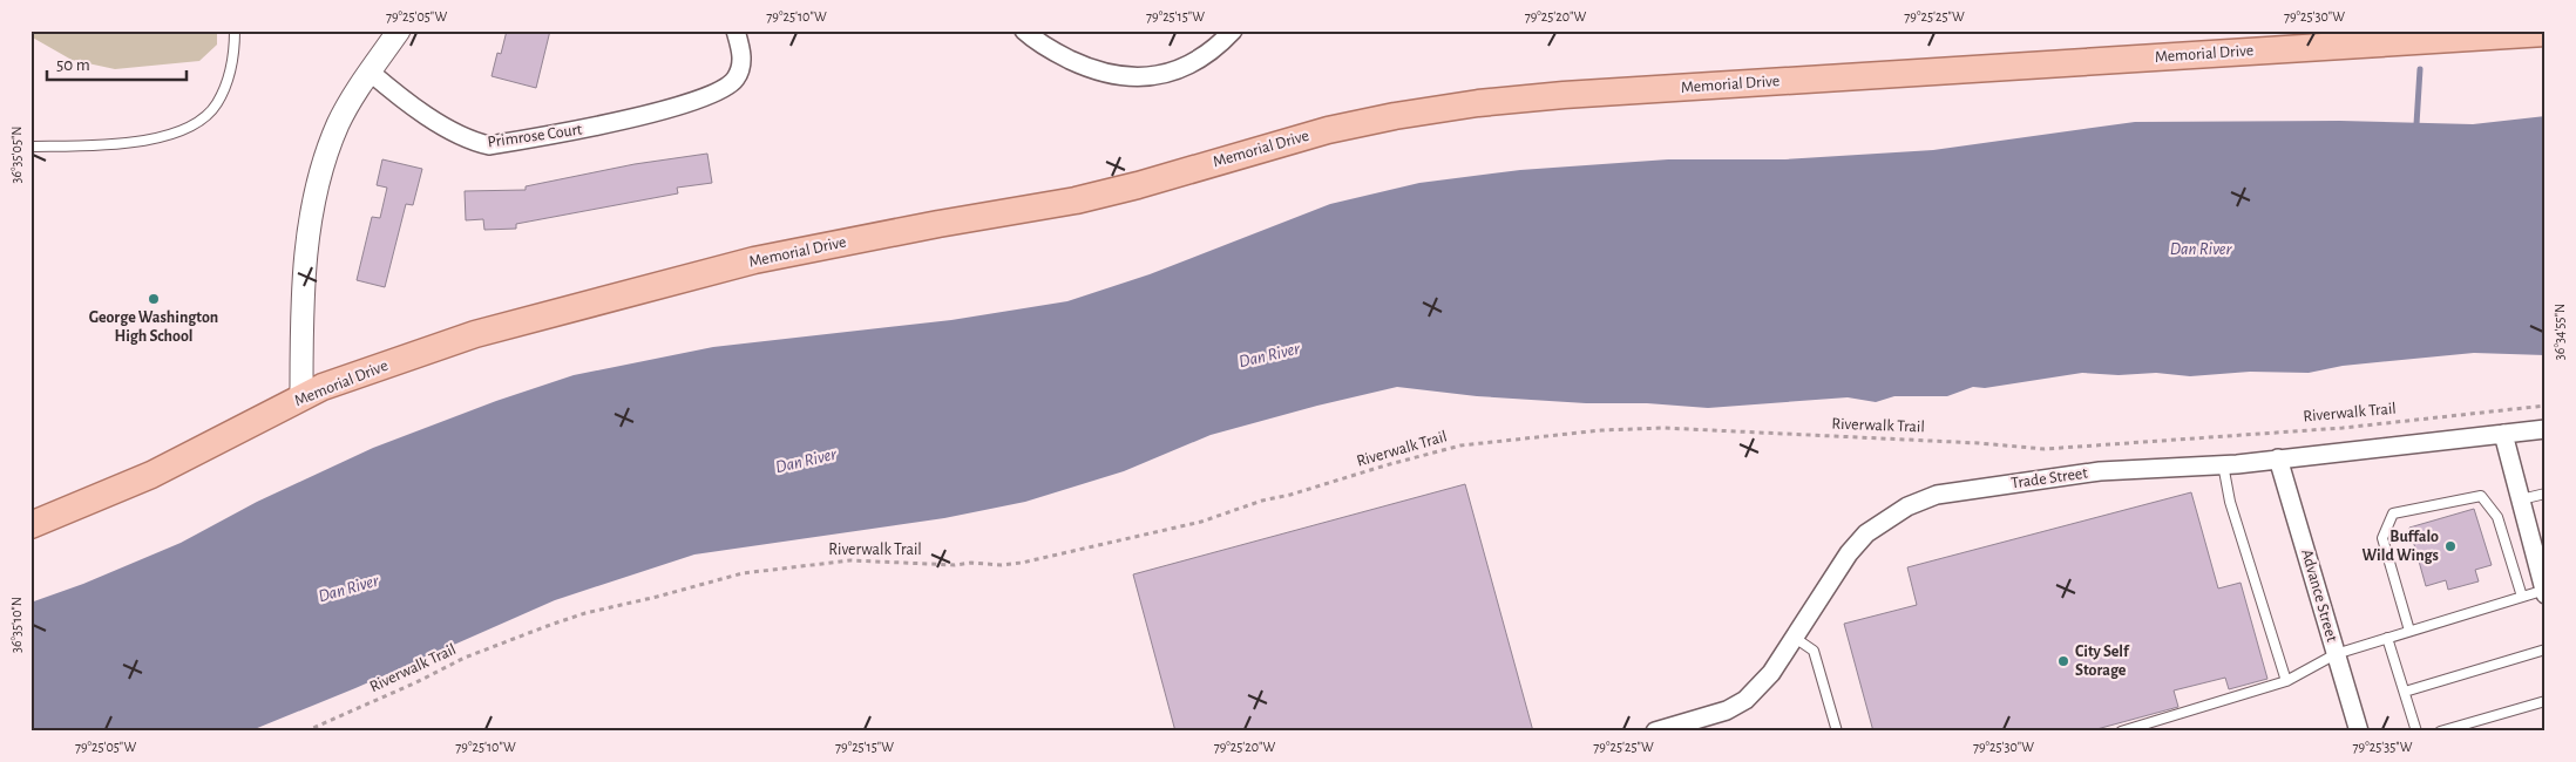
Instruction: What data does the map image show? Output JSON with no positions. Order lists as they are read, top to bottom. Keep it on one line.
{"streets":{"main road":["Memorial Drive"],"street":["Primrose Court","Trade Street","Advance Street"],"path":["Riverwalk Trail"]},"crossings":[["Trade Street","Advance Street"]],"water":["Dan River"],"places":["George Washington High School","Buffalo Wild Wings","City Self Storage"],"scale_bar":"50 m","coordinates":["79°25'05\"W","79°25'10\"W","79°25'15\"W","79°25'20\"W","79°25'25\"W","79°25'30\"W","36°35'05\"N","36°34'55\"N","36°35'10\"N","79°25'35\"W"]}
